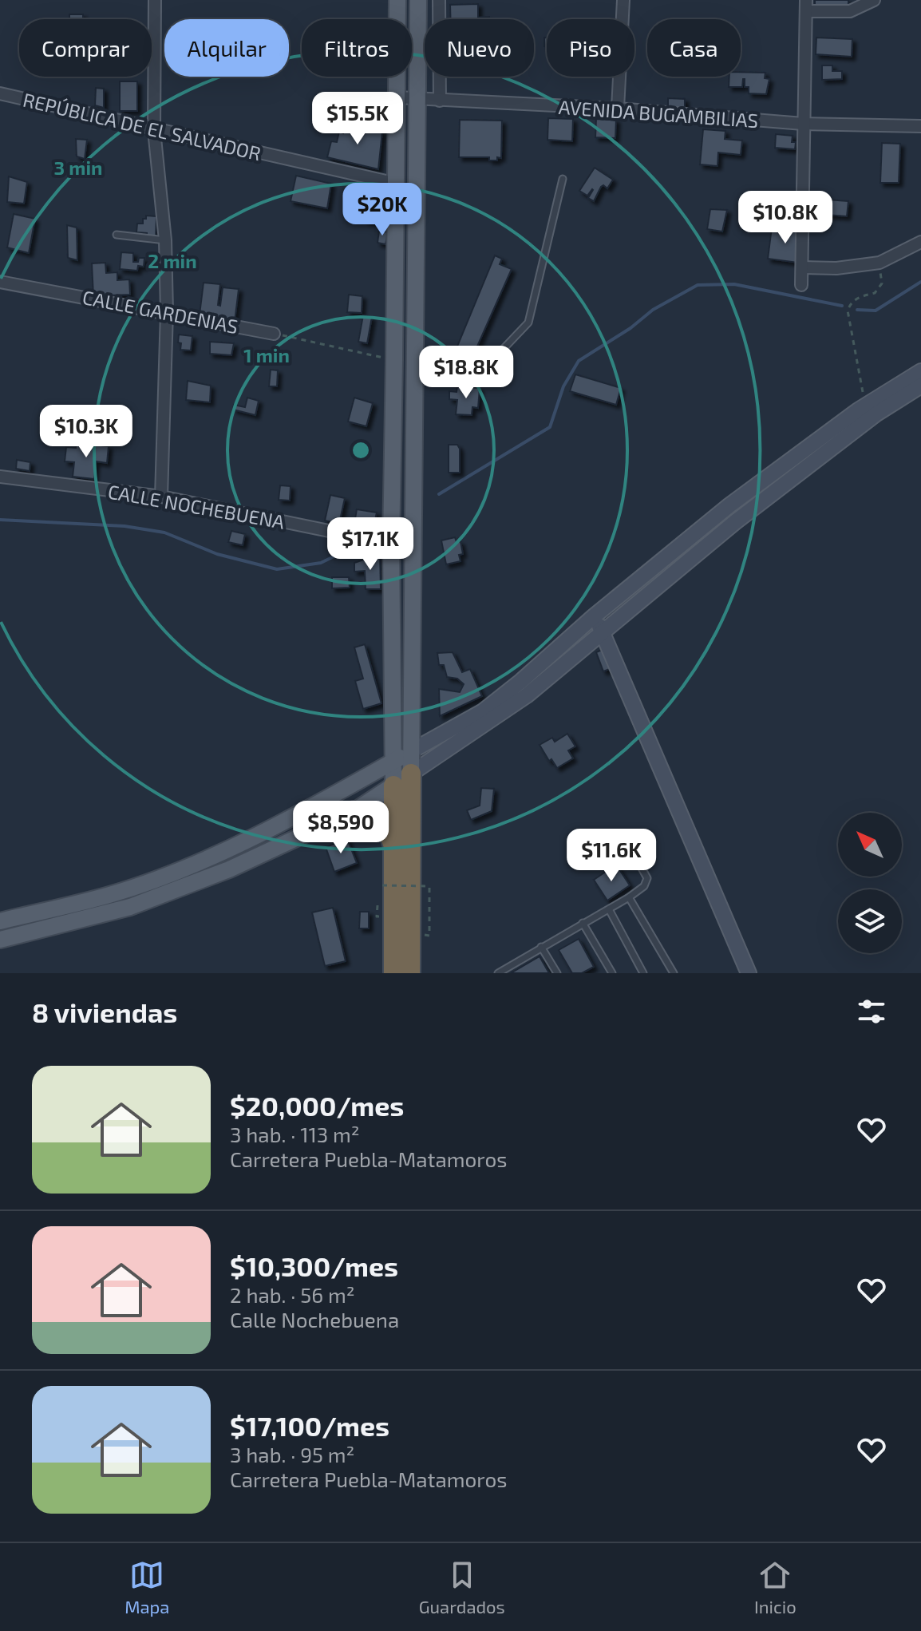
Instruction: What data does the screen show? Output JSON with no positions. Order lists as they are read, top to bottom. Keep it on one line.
{"streets":{"street":["AVENIDA BUGAMBILIAS","REPÚBLICA DE EL SALVADOR","CALLE GARDENIAS","CALLE NOCHEBUENA"]},"north":"top left","page":{"chip":["Comprar","Alquilar","Filtros","Nuevo","Piso","Casa"],"price":["$15.5K","$20K","$10.8K","$18.8K","$10.3K","$17.1K","$8,590","$11.6K"],"heading":"8 viviendas","list":[{"name":"$20,000/mes","note":"3 hab. · 113 m² · Carretera Puebla-Matamoros"},{"name":"$10,300/mes","note":"2 hab. · 56 m² · Calle Nochebuena"},{"name":"$17,100/mes","note":"3 hab. · 95 m² · Carretera Puebla-Matamoros"}],"tabs":["Mapa","Guardados","Inicio"]},"rings":["3 min","2 min","1 min"]}
